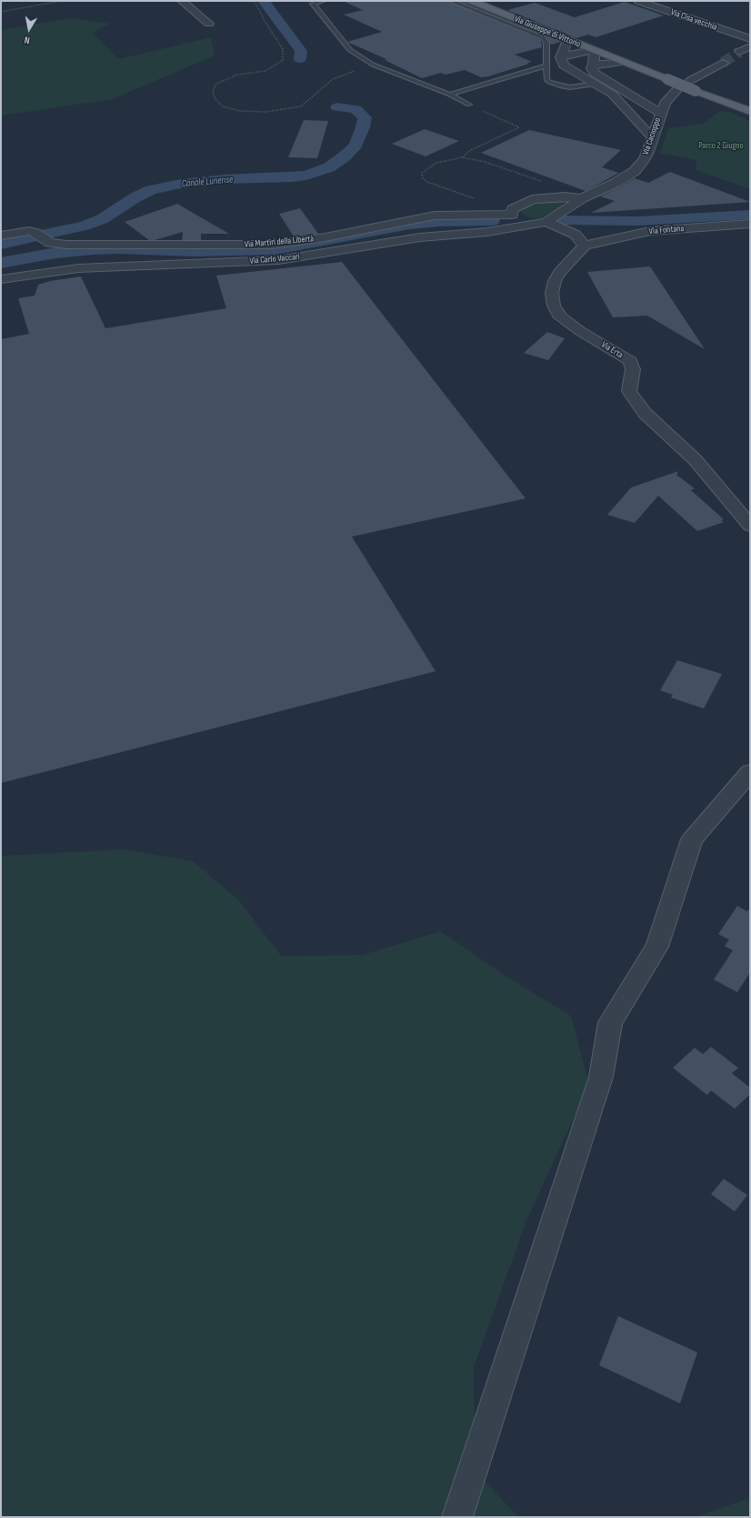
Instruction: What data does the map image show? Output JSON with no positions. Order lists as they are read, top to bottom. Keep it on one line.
{"streets":{"main road":["Via Giuseppe di Vittorio"],"street":["Via Cisa vecchia","Via Cacioppo","Via Fontana","Via Martiri della Libertà","Via Carlo Vaccari","Via Erta"]},"crossings":[["Via Fontana","Via Erta"]],"water":["Canale Lunense"],"parks":["Parco 2 Giugno"],"north":"bottom"}
